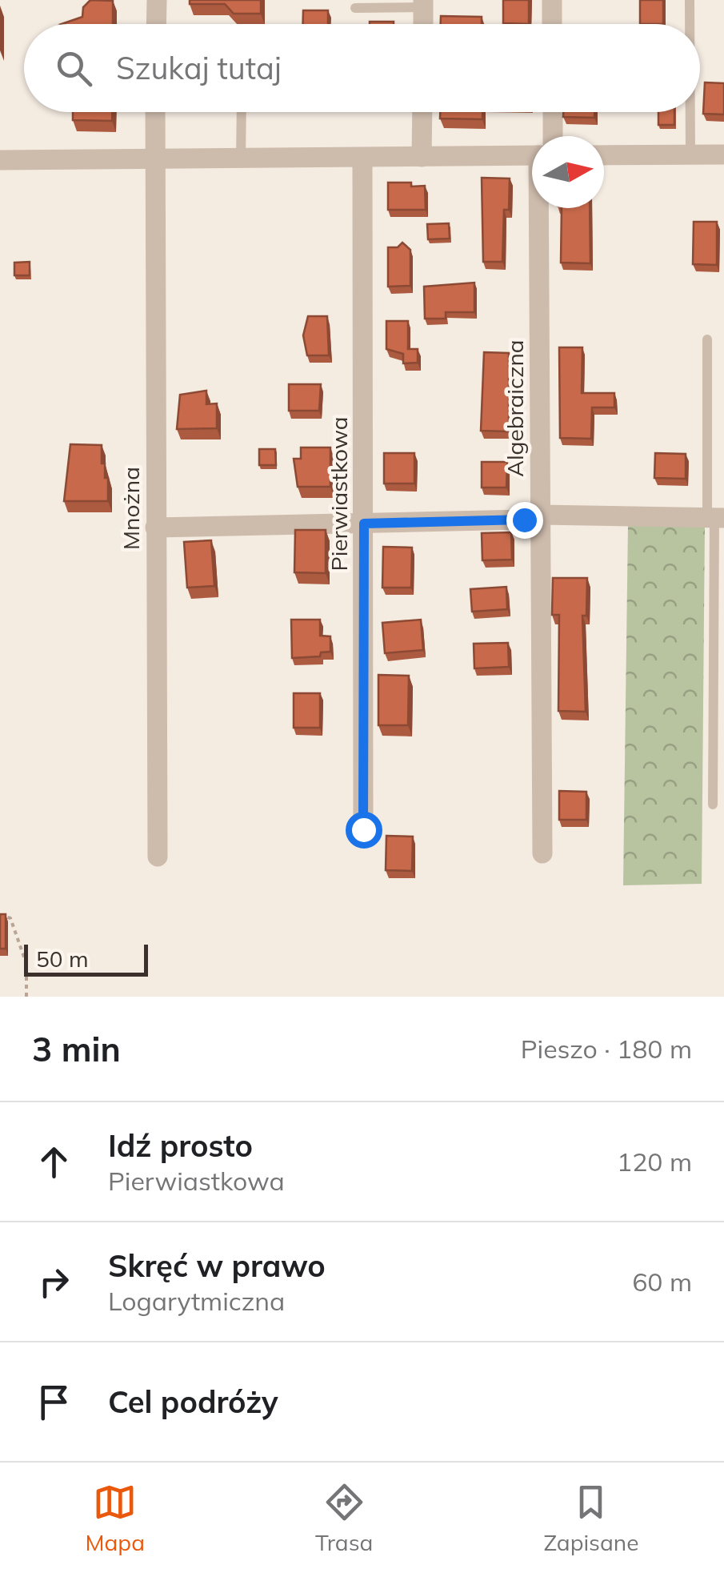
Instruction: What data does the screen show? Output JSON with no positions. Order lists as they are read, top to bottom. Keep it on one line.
{"streets":{"street":["Algebraiczna","Pierwiastkowa","Mnożna"]},"scale_bar":"50 m","north":"right","page":{"search":"Szukaj tutaj","scale":"50 m","heading":["3 min","Pieszo · 180 m"],"list":[["Idź prosto","Pierwiastkowa","120 m"],["Skręć w prawo","Logarytmiczna","60 m"],"Cel podróży"],"nav":["Mapa","Trasa","Zapisane"]}}
